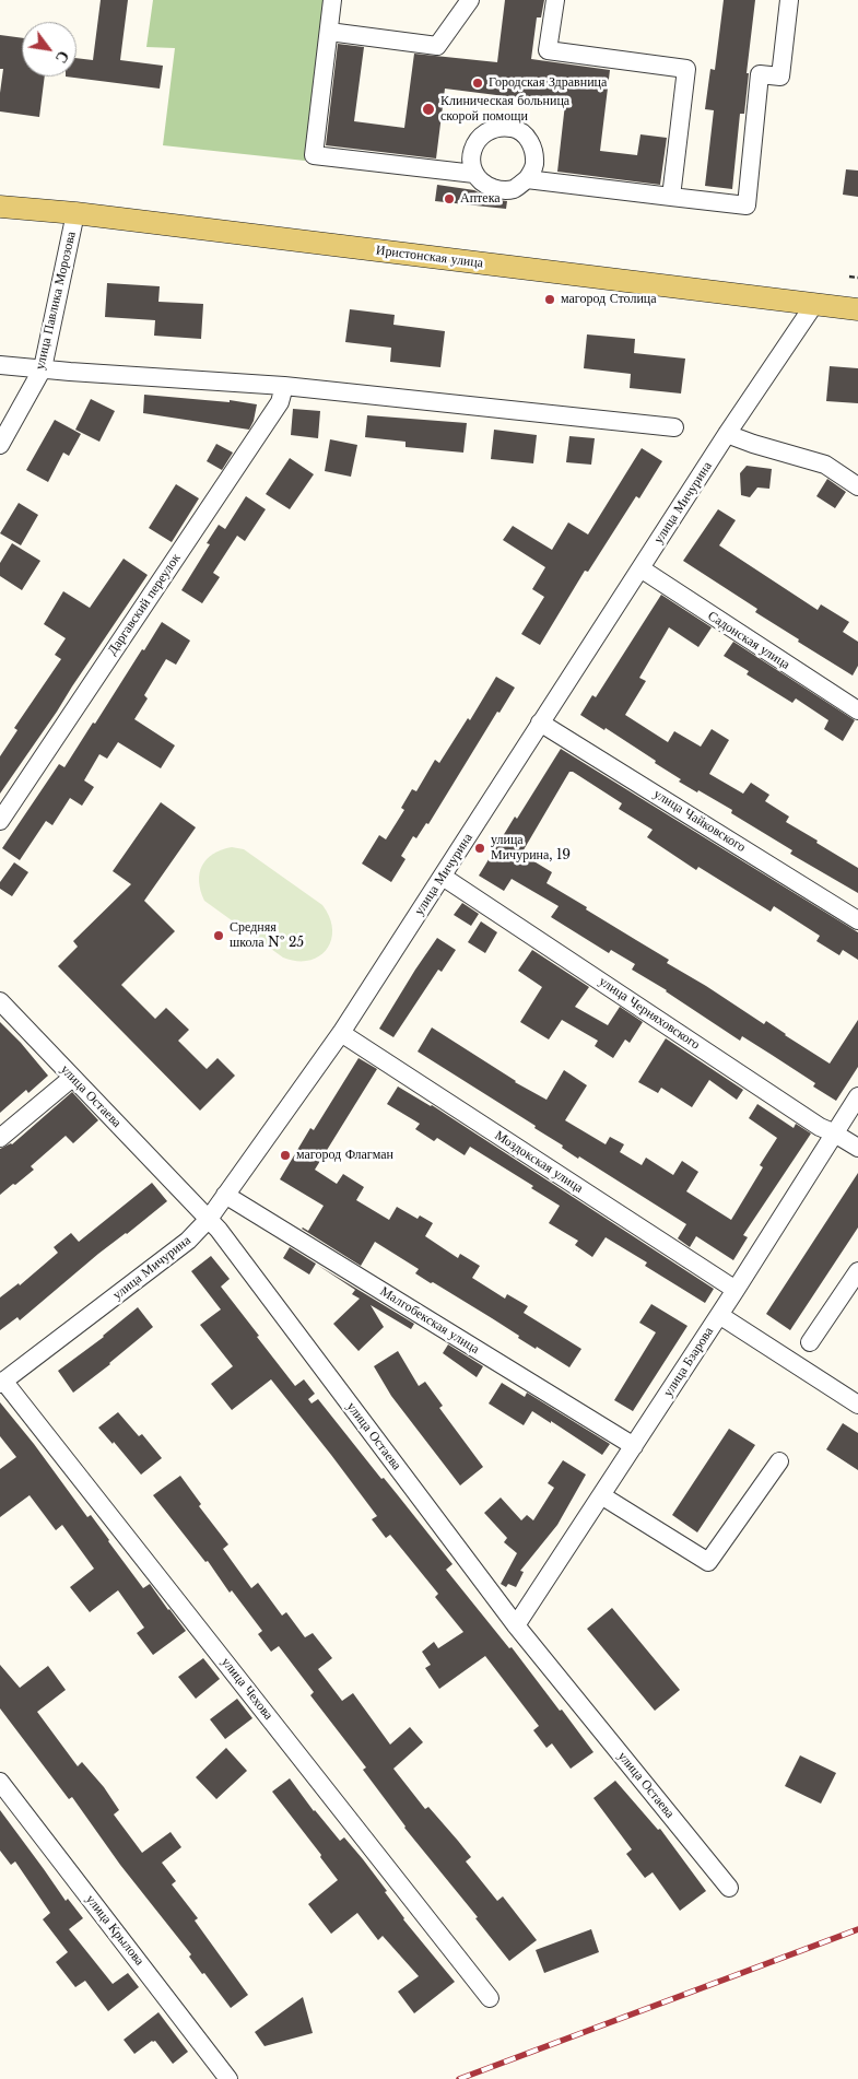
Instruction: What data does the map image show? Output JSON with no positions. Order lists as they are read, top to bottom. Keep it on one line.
{"streets":{"main road":["Иристонская улица"],"street":["улица Павлика Морозова","улица Мичурина","Даргавский переулок","Садонская улица","улица Чайковского","улица Черняховского","улица Остаева","Моздокская улица","Малгобекская улица","улица Бзарова","улица Чехова","улица Крылова"]},"crossings":[["Иристонская улица","улица Павлика Морозова"],["Иристонская улица","улица Мичурина"],["улица Мичурина","Садонская улица"],["улица Мичурина","улица Чайковского"],["улица Мичурина","улица Черняховского"],["улица Мичурина","улица Остаева"],["улица Мичурина","Моздокская улица"],["улица Мичурина","Малгобекская улица"],["улица Мичурина","улица Чехова"],["улица Черняховского","улица Бзарова"],["улица Остаева","улица Бзарова"],["Моздокская улица","улица Бзарова"],["Малгобекская улица","улица Бзарова"]],"places":["Городская Здравница","Клиническая больница скорой помощи","Аптека","магород Столица","улица Мичурина, 19","Средняя школа № 25","магород Флагман"],"north":"bottom right"}
